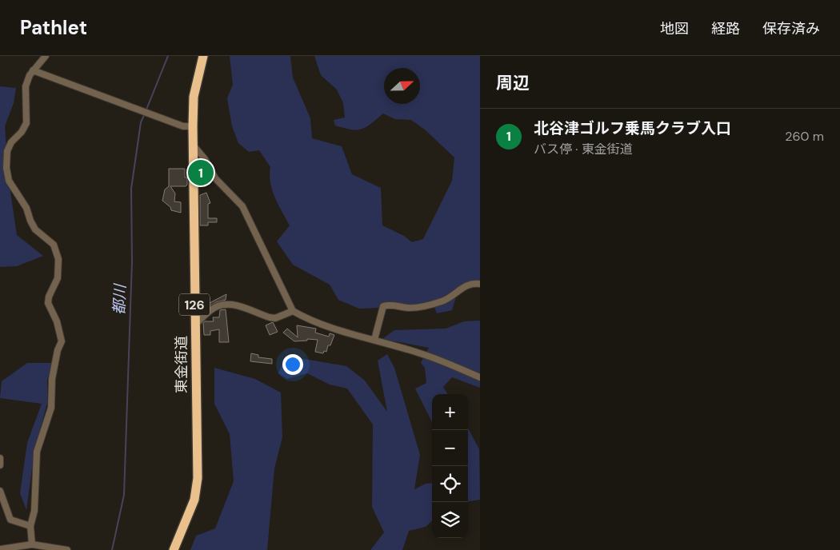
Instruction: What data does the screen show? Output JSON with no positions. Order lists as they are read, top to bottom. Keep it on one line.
{"streets":{"highway":["126","東金街道"]},"water":["都川"],"north":"right","page":{"header":"Pathlet","nav":["地図","経路","保存済み"],"heading":"周辺","list":[{"mark":"1","name":"北谷津ゴルフ乗馬クラブ入口","note":"バス停 · 東金街道","value":"260 m"}],"pins":"1","map_buttons":["+","−"]}}
